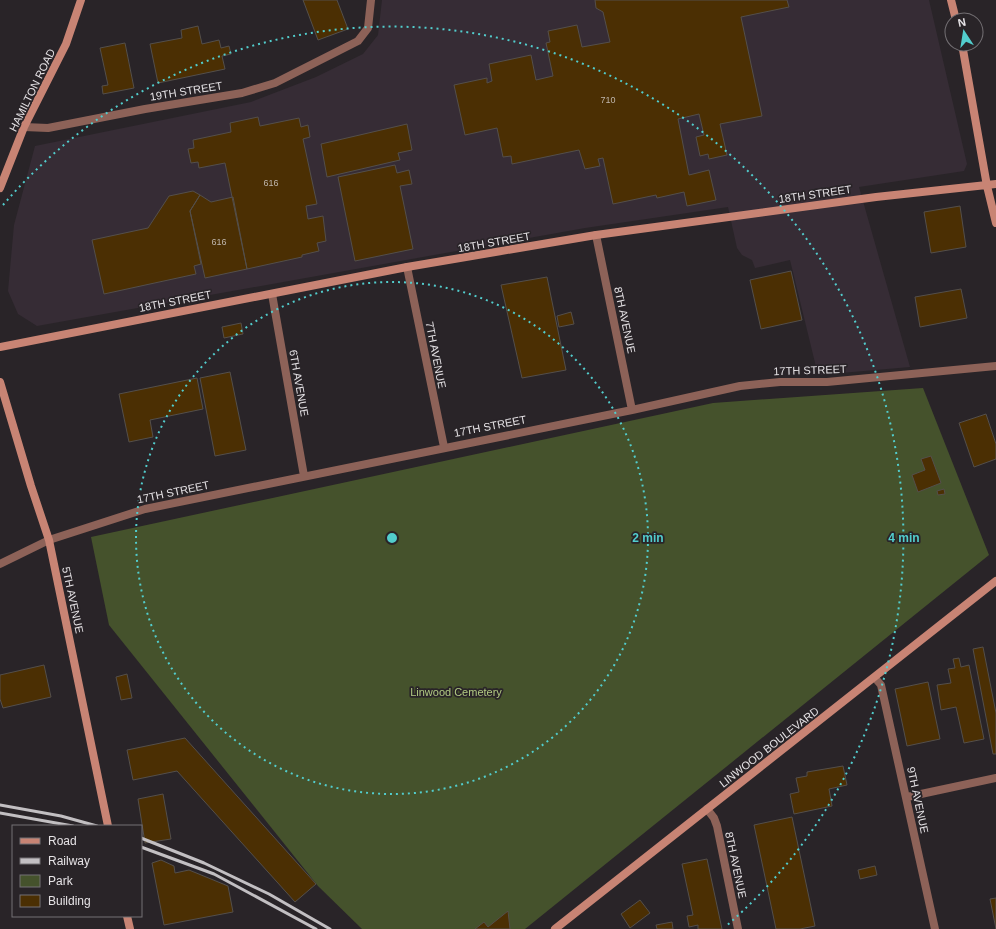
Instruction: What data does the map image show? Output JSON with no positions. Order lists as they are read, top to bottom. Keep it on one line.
{"streets":{"street":["HAMILTON ROAD","19TH STREET","18TH STREET","8TH AVENUE","7TH AVENUE","17TH STREET","6TH AVENUE","5TH AVENUE","LINWOOD BOULEVARD","9TH AVENUE"]},"crossings":[["HAMILTON ROAD","19TH STREET"],["18TH STREET","8TH AVENUE"],["18TH STREET","7TH AVENUE"],["18TH STREET","6TH AVENUE"],["8TH AVENUE","17TH STREET"],["8TH AVENUE","LINWOOD BOULEVARD"],["7TH AVENUE","17TH STREET"],["17TH STREET","6TH AVENUE"],["17TH STREET","5TH AVENUE"],["LINWOOD BOULEVARD","9TH AVENUE"]],"parks":["Linwood Cemetery"],"house_numbers":["710","616","616"],"legend":["Road","Railway","Park","Building"],"north":"top","rings":["2 min","4 min"]}
